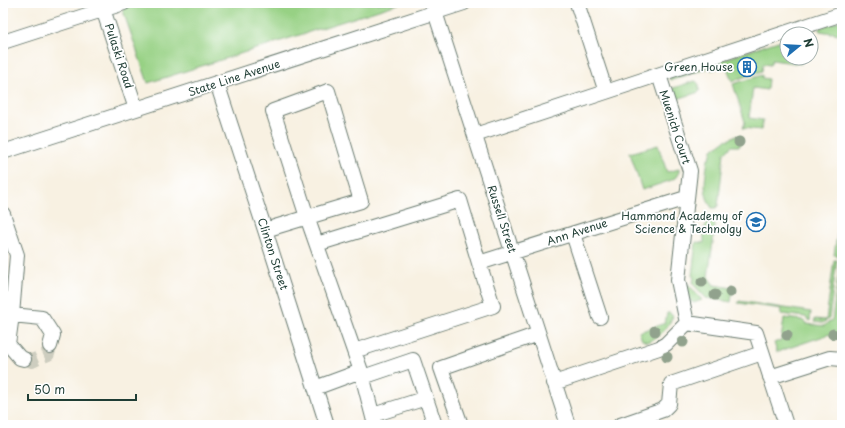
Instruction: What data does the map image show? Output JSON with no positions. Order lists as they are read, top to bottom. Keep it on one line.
{"streets":{"street":["Pulaski Road","State Line Avenue","Muenich Court","Russell Street","Ann Avenue","Clinton Street"]},"crossings":[["Pulaski Road","State Line Avenue"],["State Line Avenue","Russell Street"],["State Line Avenue","Clinton Street"],["Muenich Court","Ann Avenue"],["Russell Street","Ann Avenue"]],"places":{"building":["Green House"],"school or university":["Hammond Academy of Science & Technolgy"]},"scale_bar":"50 m","north":"right"}
